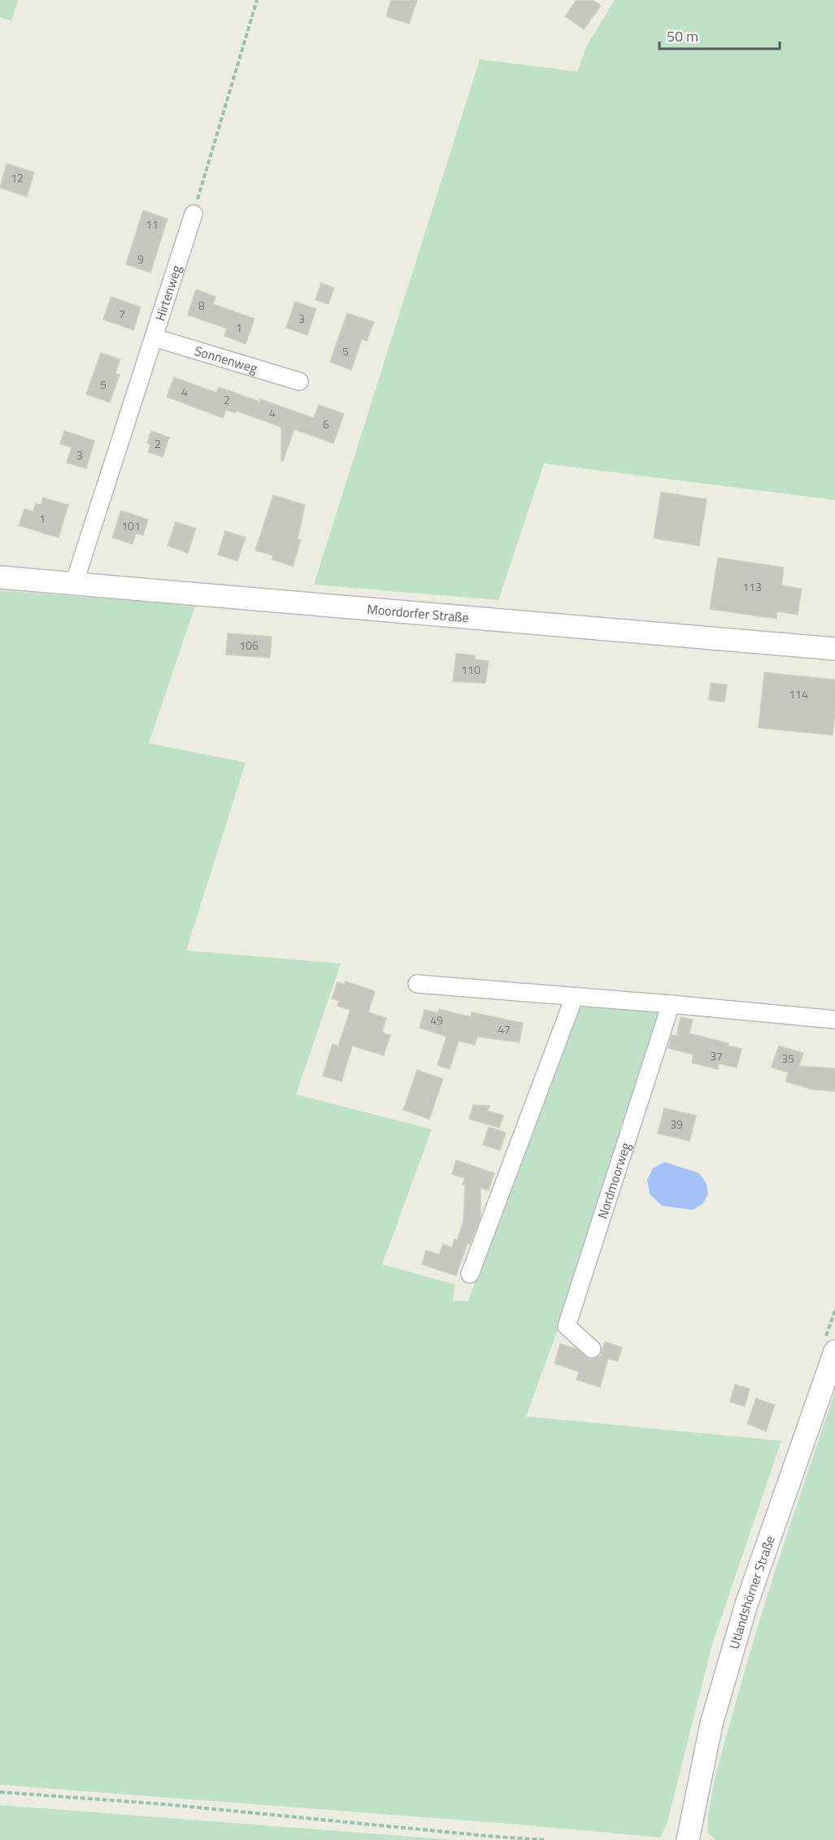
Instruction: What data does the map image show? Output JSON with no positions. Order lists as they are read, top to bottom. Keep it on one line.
{"streets":{"street":["Hirtenweg","Sonnenweg","Moordorfer Straße","Nordmoorweg","Utlandshörner Straße"]},"crossings":[["Hirtenweg","Sonnenweg"],["Hirtenweg","Moordorfer Straße"]],"house_numbers":["12","11","9","8","7","3","1","5","5","4","2","4","6","2","3","1","101","113","106","110","114","49","47","37","35","39"],"scale_bar":"50 m"}
